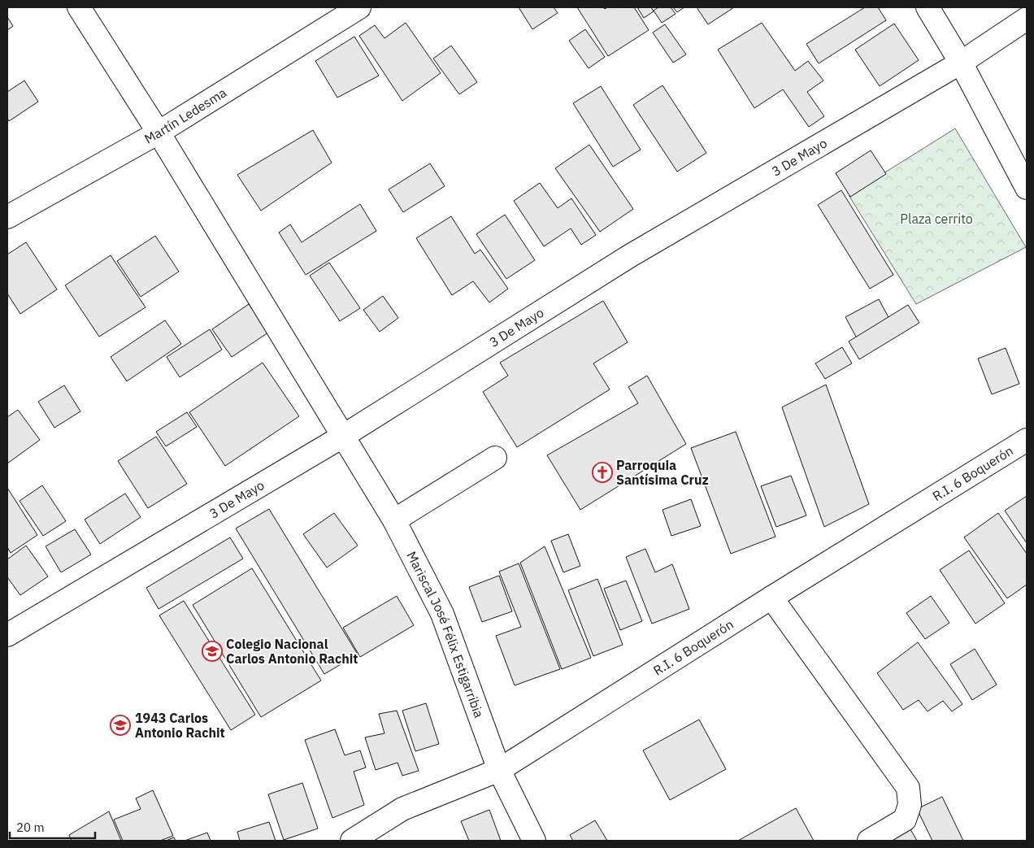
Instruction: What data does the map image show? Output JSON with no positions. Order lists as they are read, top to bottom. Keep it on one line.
{"streets":{"street":["Martín Ledesma","3 De Mayo","R.I. 6 Boquerón","Mariscal José Félix Estigarribia"]},"crossings":[["Martín Ledesma","Mariscal José Félix Estigarribia"],["3 De Mayo","Mariscal José Félix Estigarribia"],["R.I. 6 Boquerón","Mariscal José Félix Estigarribia"]],"parks":["Plaza cerrito"],"places":{"church":["Parroquia Santísima Cruz"],"school or university":["Colegio Nacional Carlos Antonio Rachit","1943 Carlos Antonio Rachit"]},"scale_bar":"20 m"}
